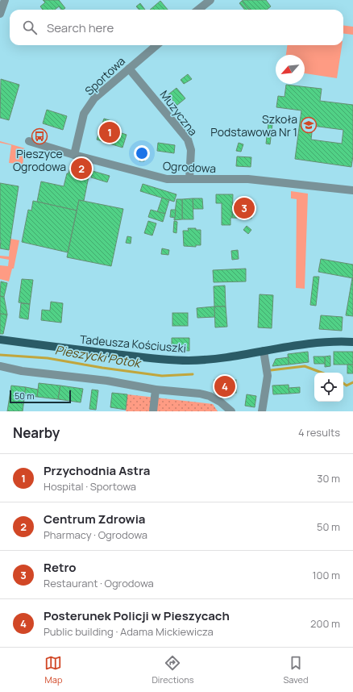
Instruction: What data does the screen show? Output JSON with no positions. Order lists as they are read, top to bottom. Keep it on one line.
{"streets":{"main road":["Tadeusza Kościuszki"],"street":["Sportowa","Muzyczna","Ogrodowa"]},"crossings":[["Sportowa","Muzyczna"],["Sportowa","Ogrodowa"],["Muzyczna","Ogrodowa"]],"water":["Pieszycki Potok"],"places":{"school or university":["Szkoła Podstawowa Nr 1"],"bus stop":["Pieszyce Ogrodowa"]},"scale_bar":"50 m","north":"bottom left","page":{"search":"Search here","pins":["1","2","3","4"],"scale":"50 m","heading":["Nearby","4 results"],"list":[{"mark":"1","name":"Przychodnia Astra","note":"Hospital · Sportowa","value":"30 m"},{"mark":"2","name":"Centrum Zdrowia","note":"Pharmacy · Ogrodowa","value":"50 m"},{"mark":"3","name":"Retro","note":"Restaurant · Ogrodowa","value":"100 m"},{"mark":"4","name":"Posterunek Policji w Pieszycach","note":"Public building · Adama Mickiewicza","value":"200 m"}],"nav":["Map","Directions","Saved"]}}
